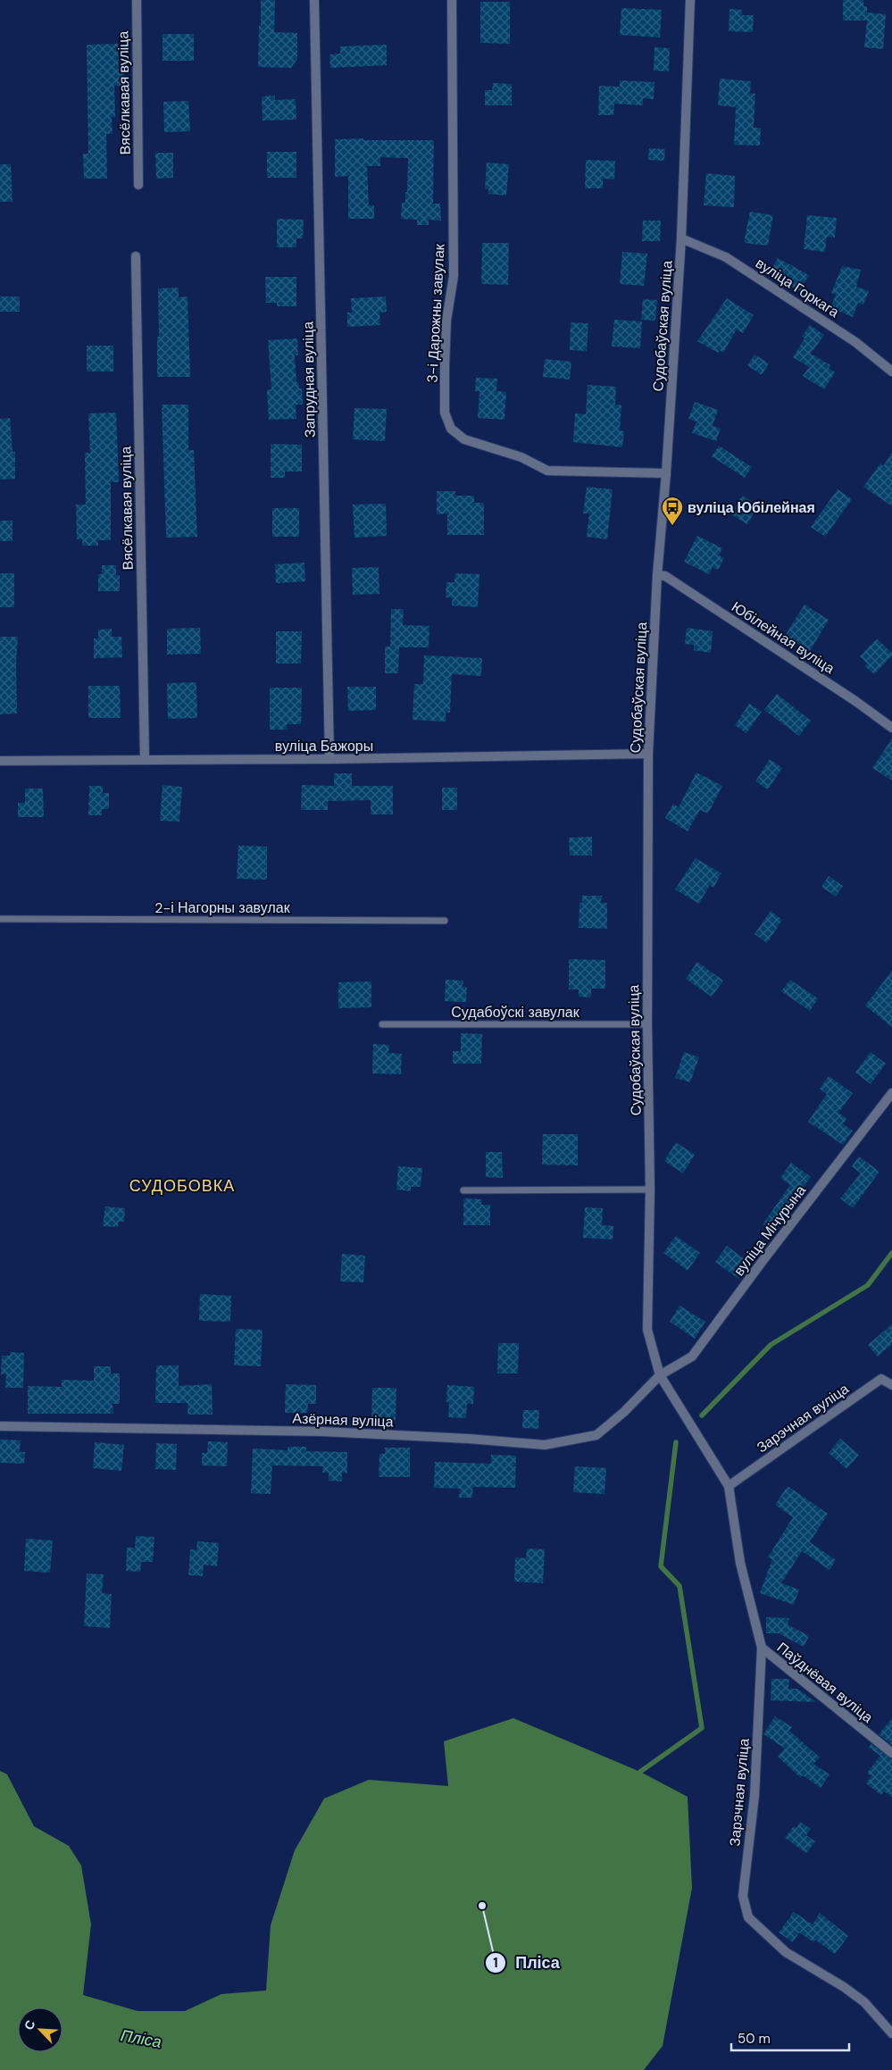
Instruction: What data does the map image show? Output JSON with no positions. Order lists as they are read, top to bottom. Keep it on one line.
{"streets":{"street":["Вясёлкавая вуліца","вуліца Горкага","3-і Дарожны завулак","Судобаўская вуліца","Запрудная вуліца","Юбілейная вуліца","вуліца Бажоры","вуліца Мічурына","Зарэчная вуліца","Азёрная вуліца","Паўднёвая вуліца"],"lane":["2-і Нагорны завулак","Судабоўскі завулак"]},"crossings":[["Вясёлкавая вуліца","вуліца Бажоры"],["вуліца Горкага","Судобаўская вуліца"],["3-і Дарожны завулак","Судобаўская вуліца"],["Судобаўская вуліца","Юбілейная вуліца"],["Судобаўская вуліца","вуліца Бажоры"],["Судобаўская вуліца","Судабоўскі завулак"],["Судобаўская вуліца","вуліца Мічурына"],["Судобаўская вуліца","Зарэчная вуліца"],["Судобаўская вуліца","Азёрная вуліца"],["Запрудная вуліца","вуліца Бажоры"],["вуліца Мічурына","Зарэчная вуліца"],["вуліца Мічурына","Азёрная вуліца"],["Зарэчная вуліца","Азёрная вуліца"],["Зарэчная вуліца","Паўднёвая вуліца"]],"districts":["СУДОБОВКА"],"water":["Пліса"],"places":{"bus stop":["вуліца Юбілейная"],"other":["Пліса"]},"scale_bar":"50 m","north":"top left"}
